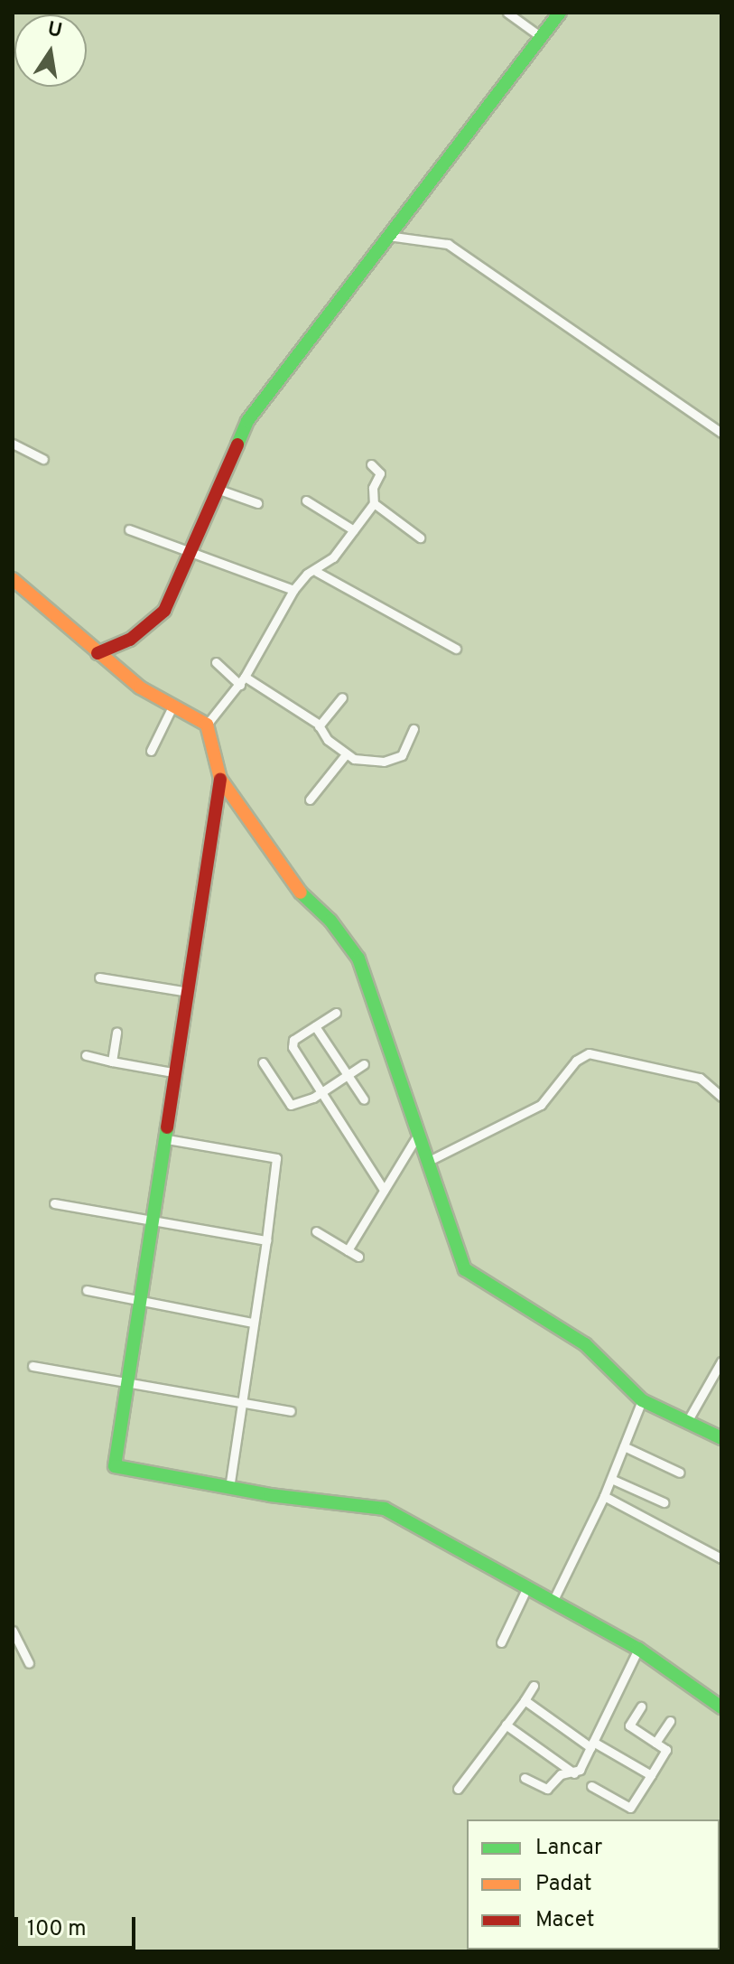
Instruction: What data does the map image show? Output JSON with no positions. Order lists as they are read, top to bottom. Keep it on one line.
{"legend":["Lancar","Padat","Macet"],"scale_bar":"100 m","north":"top"}
